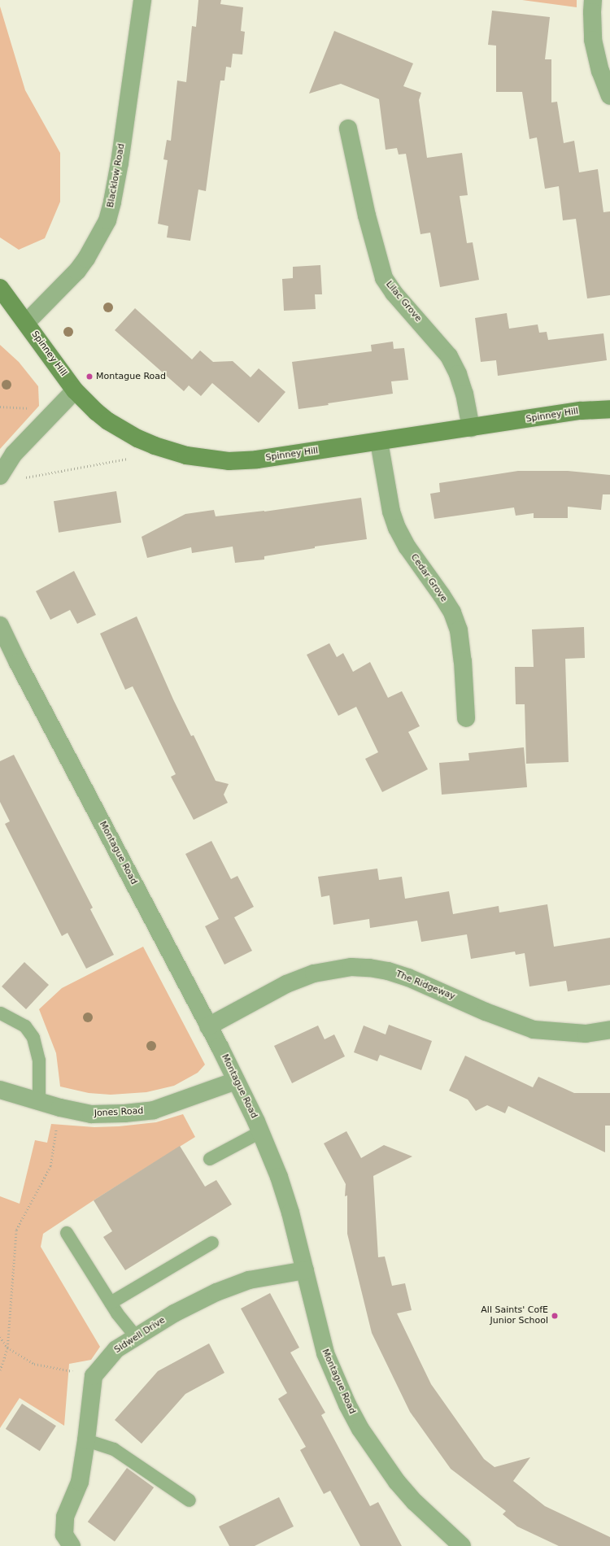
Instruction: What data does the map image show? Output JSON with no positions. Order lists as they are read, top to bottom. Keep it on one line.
{"streets":{"street":["Blacklow Road","Lilac Grove","Spinney Hill","Cedar Grove","Montague Road","The Ridgeway","Jones Road","Sidwell Drive"]},"crossings":[["Blacklow Road","Spinney Hill"],["Lilac Grove","Spinney Hill"],["Spinney Hill","Cedar Grove"],["Montague Road","The Ridgeway"],["Montague Road","Jones Road"],["Montague Road","Sidwell Drive"]],"places":["Montague Road","All Saints' CofE Junior School"]}
